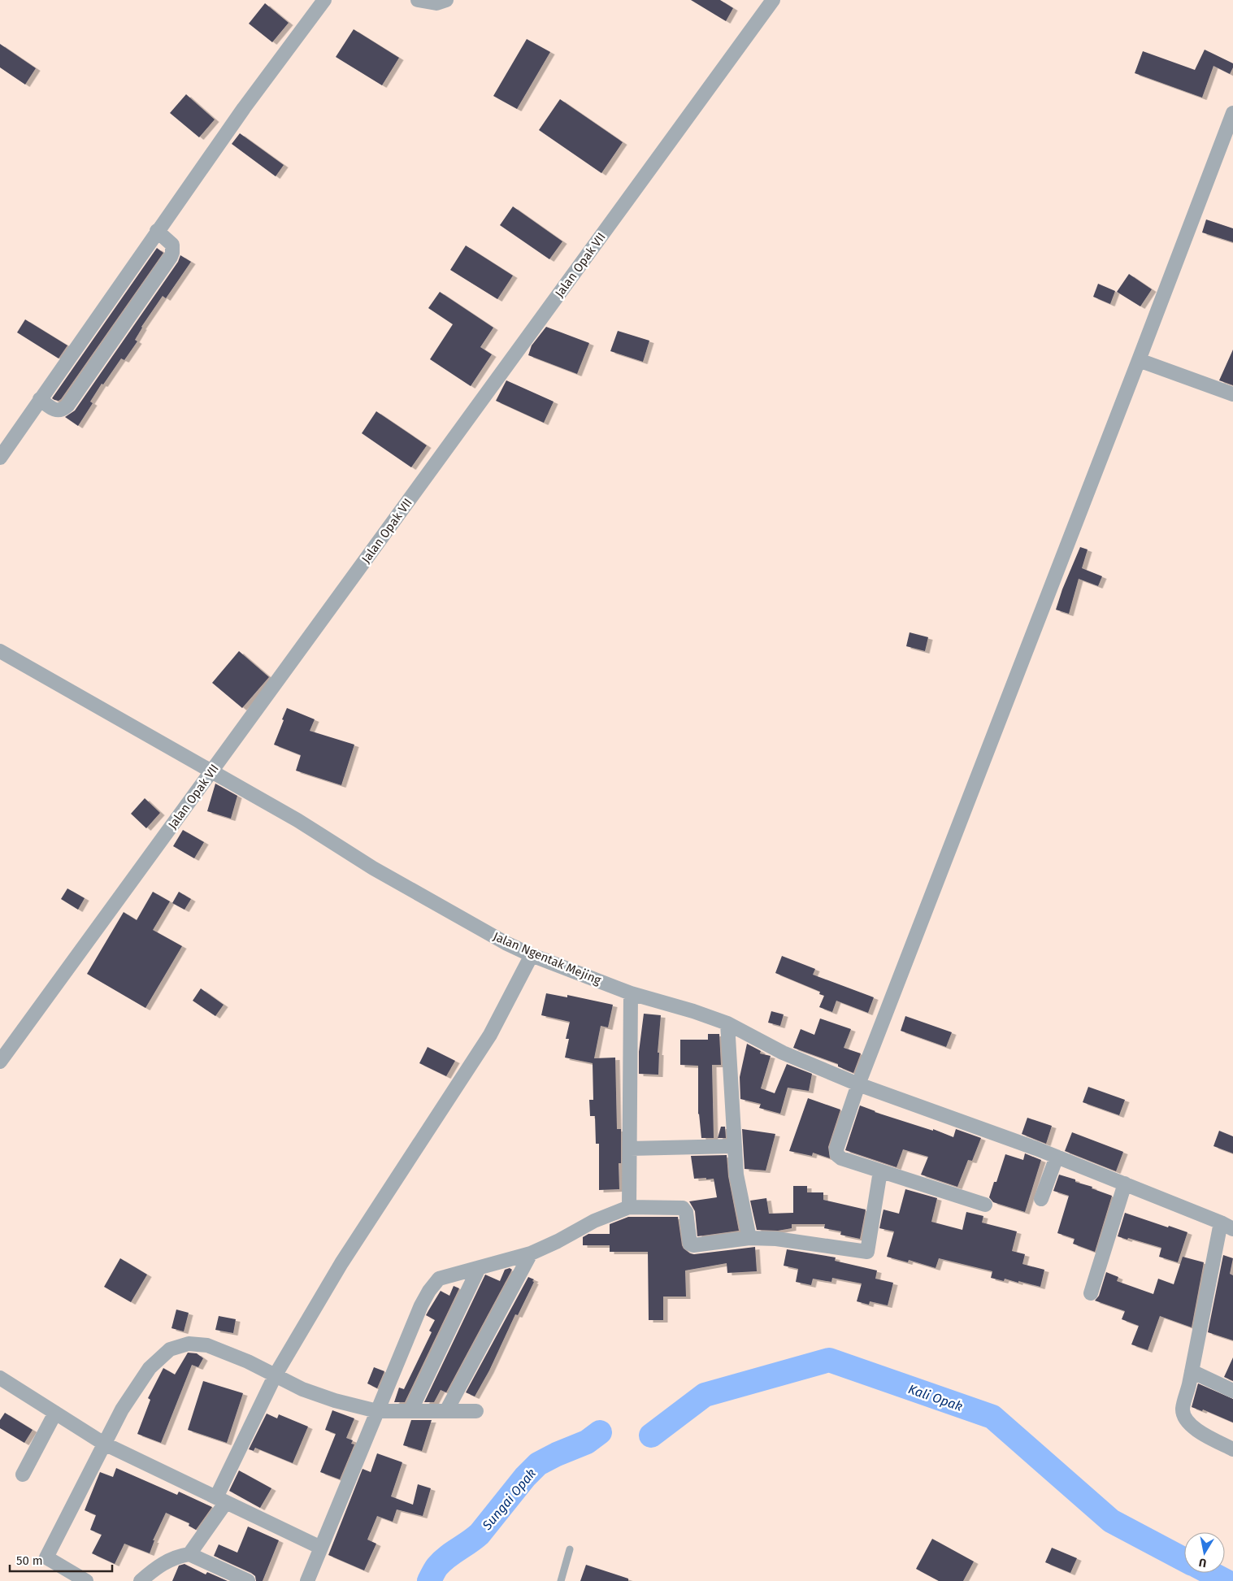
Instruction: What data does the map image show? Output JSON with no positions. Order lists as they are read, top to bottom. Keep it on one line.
{"streets":{"street":["Jalan Opak VII","Jalan Ngentak Mejing"]},"crossings":[["Jalan Opak VII","Jalan Ngentak Mejing"]],"water":["Kali Opak","Sungai Opak"],"scale_bar":"50 m","north":"bottom"}
